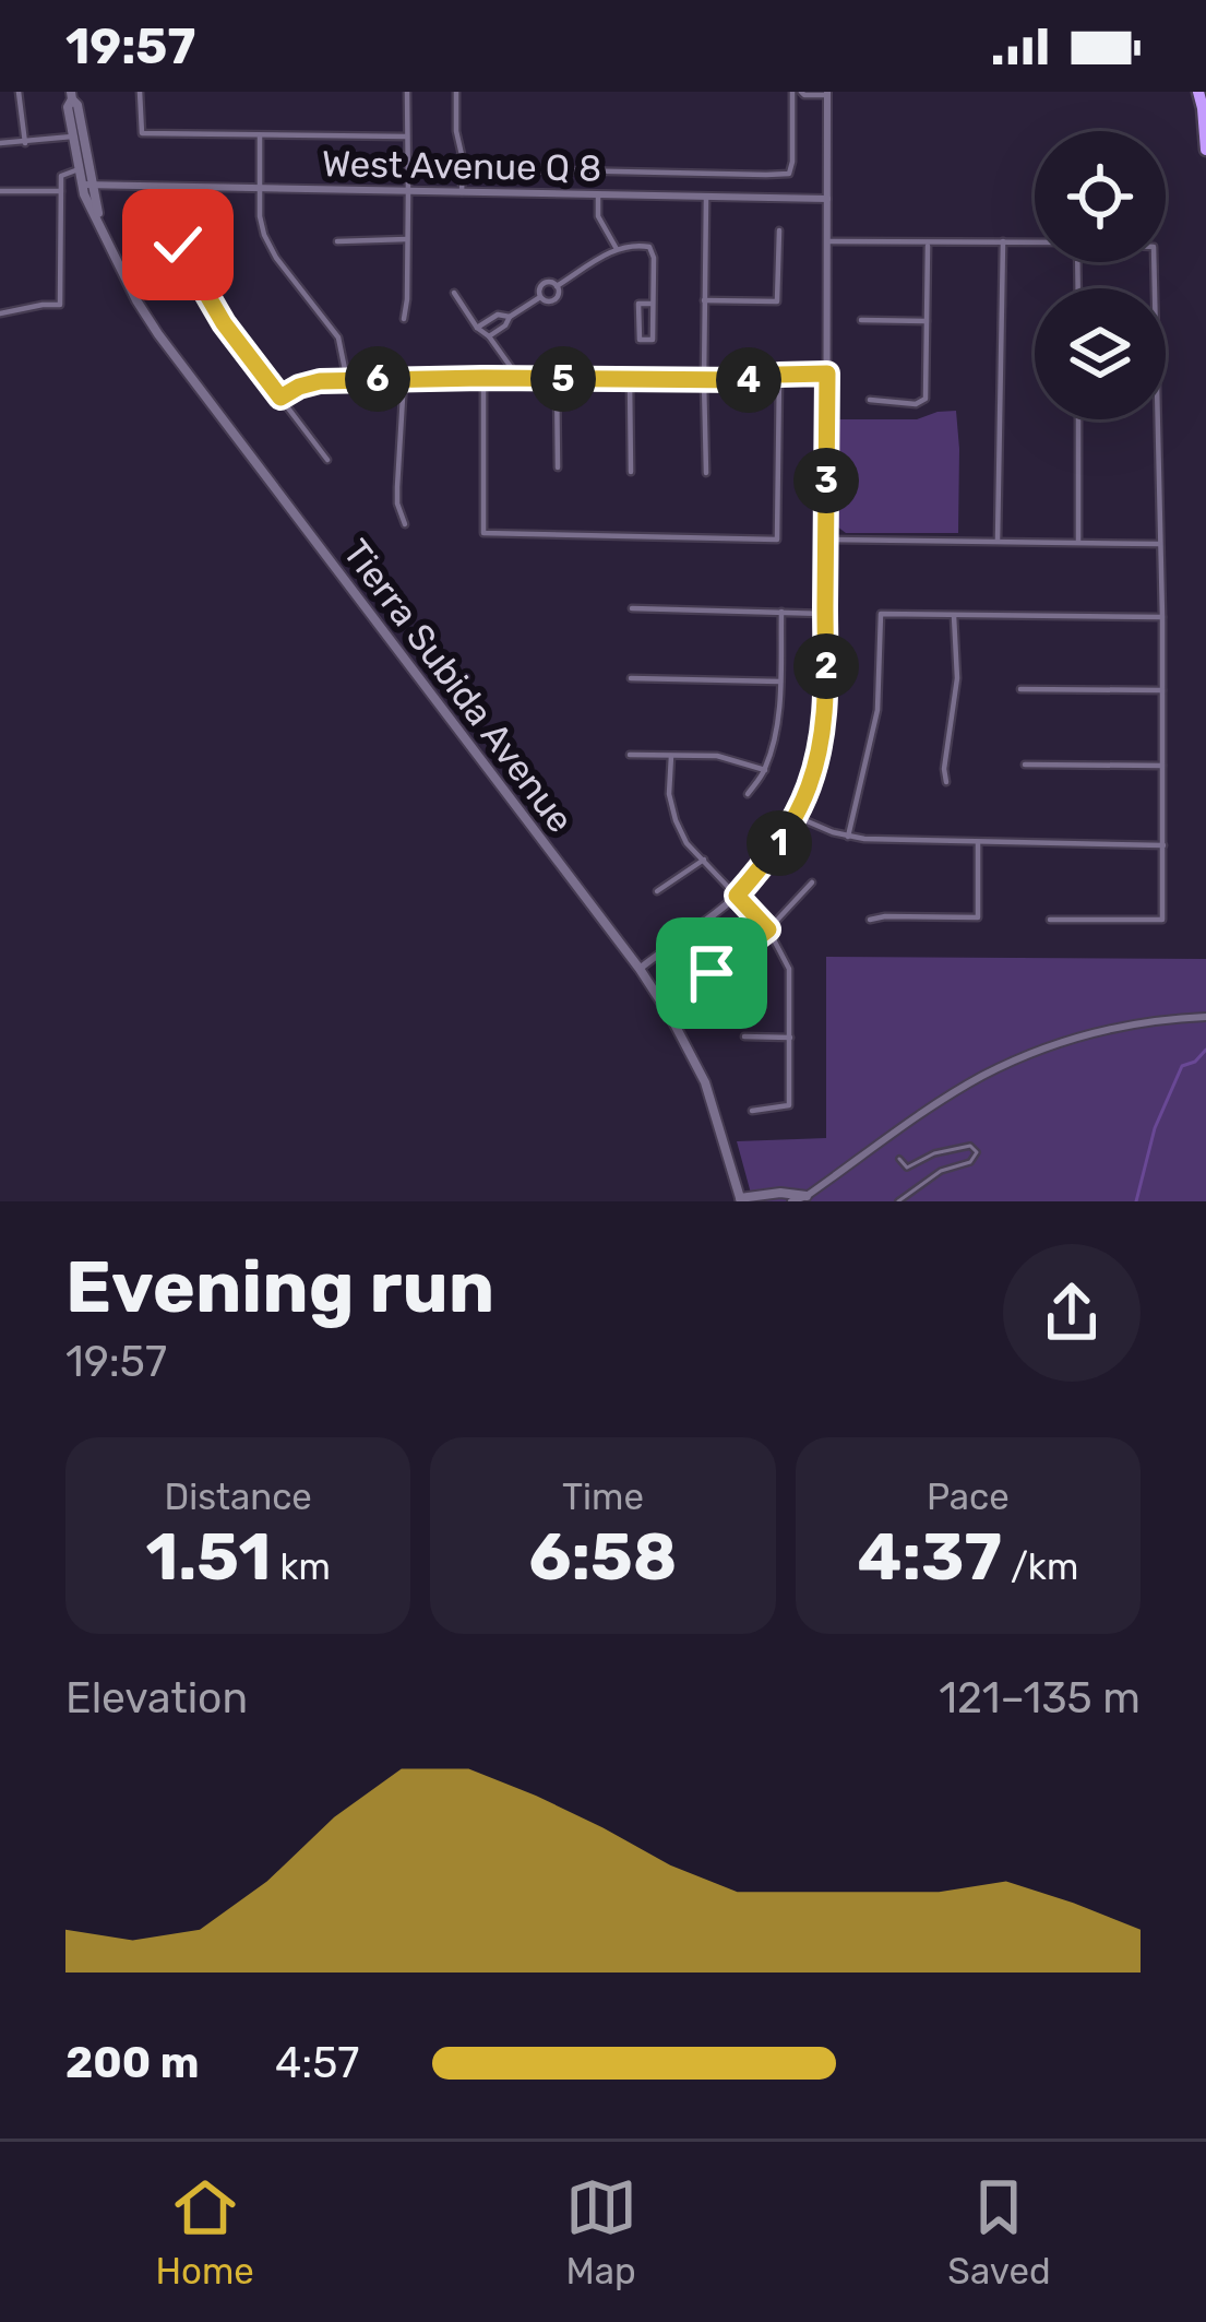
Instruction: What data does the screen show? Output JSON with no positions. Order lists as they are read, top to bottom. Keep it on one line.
{"streets":{"main road":["Tierra Subida Avenue"],"street":["West Avenue Q 8"]},"crossings":[["West Avenue Q 8","Tierra Subida Avenue"]],"page":{"status":"19:57","pins":["5","6","4","3","2","1"],"heading":["Evening run","19:57"],"stats":[["Distance","1.51 km"],["Time","6:58"],["Pace","4:37 /km"]],"chart":["Elevation","121–135 m"],"list":[{"name":"200 m","note":"4:57"}],"tabs":["Home","Map","Saved"]}}
